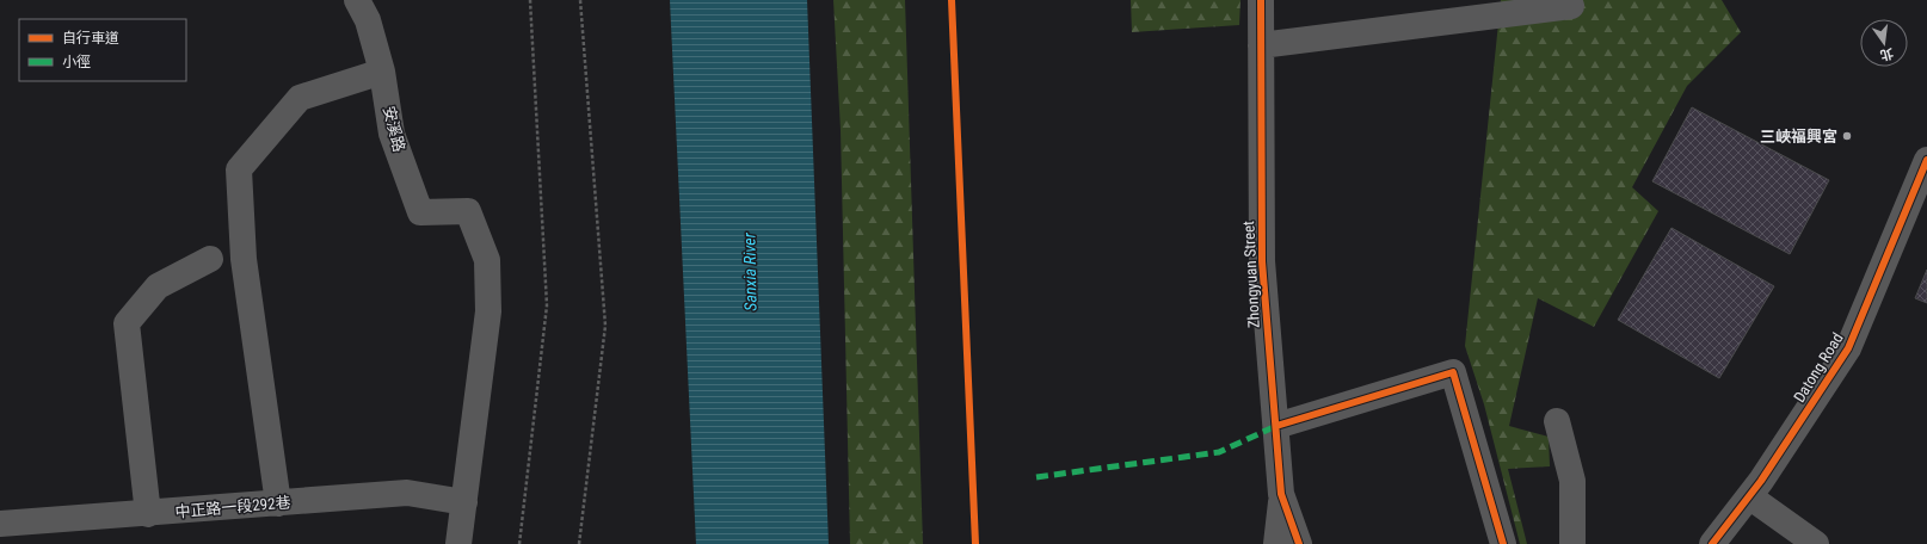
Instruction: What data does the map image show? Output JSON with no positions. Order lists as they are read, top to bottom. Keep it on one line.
{"streets":{"street":["安溪路","Zhongyuan Street","Datong Road","中正路一段292巷"]},"crossings":[["安溪路","中正路一段292巷"]],"water":["Sanxia River"],"places":["三峽福興宮"],"legend":["自行車道","小徑"],"north":"bottom"}
